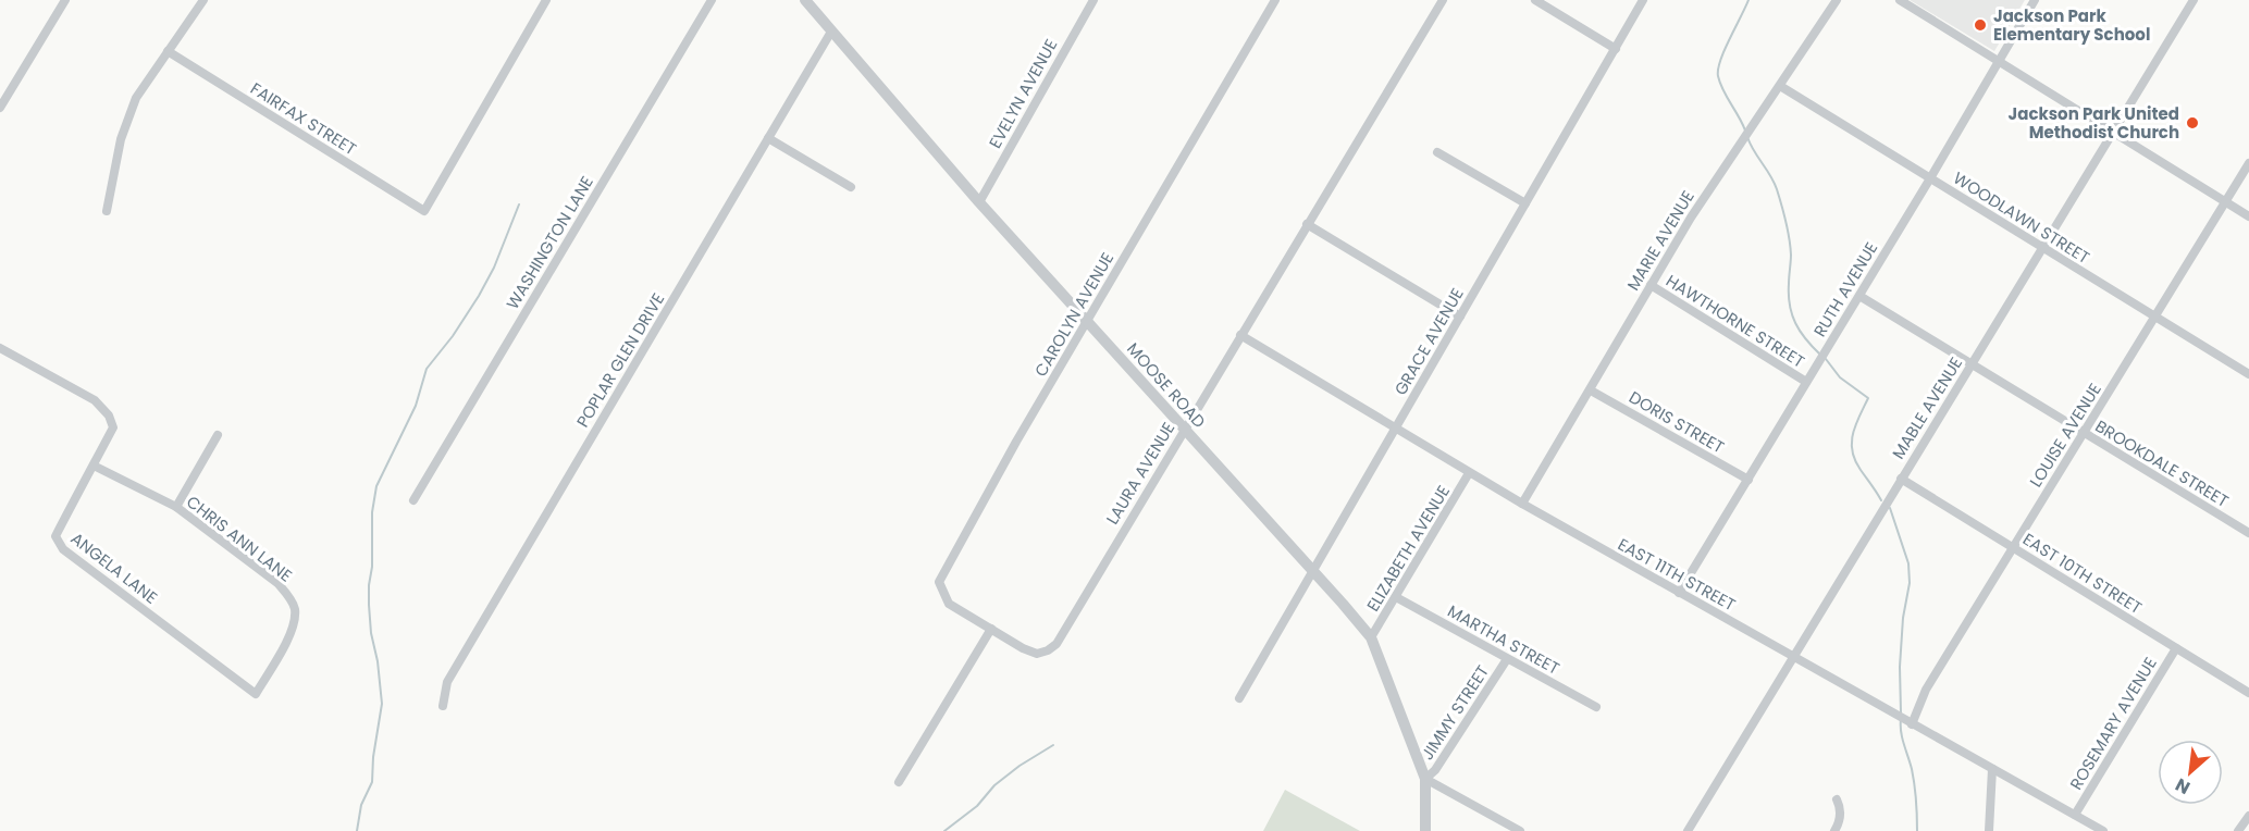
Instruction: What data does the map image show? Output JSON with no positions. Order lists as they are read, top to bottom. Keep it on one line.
{"streets":{"street":["EVELYN AVENUE","FAIRFAX STREET","WOODLAWN STREET","MARIE AVENUE","WASHINGTON LANE","RUTH AVENUE","CAROLYN AVENUE","HAWTHORNE STREET","GRACE AVENUE","POPLAR GLEN DRIVE","MOOSE ROAD","MABLE AVENUE","DORIS STREET","LOUISE AVENUE","BROOKDALE STREET","LAURA AVENUE","CHRIS ANN LANE","ELIZABETH AVENUE","ANGELA LANE","EAST 10TH STREET","EAST 11TH STREET","MARTHA STREET","JIMMY STREET","ROSEMARY AVENUE"]},"crossings":[["EVELYN AVENUE","MOOSE ROAD"],["WOODLAWN STREET","MARIE AVENUE"],["WOODLAWN STREET","RUTH AVENUE"],["WOODLAWN STREET","MABLE AVENUE"],["WOODLAWN STREET","LOUISE AVENUE"],["MARIE AVENUE","HAWTHORNE STREET"],["MARIE AVENUE","DORIS STREET"],["MARIE AVENUE","EAST 11TH STREET"],["RUTH AVENUE","HAWTHORNE STREET"],["RUTH AVENUE","DORIS STREET"],["RUTH AVENUE","BROOKDALE STREET"],["RUTH AVENUE","EAST 11TH STREET"],["CAROLYN AVENUE","MOOSE ROAD"],["CAROLYN AVENUE","LAURA AVENUE"],["GRACE AVENUE","MOOSE ROAD"],["GRACE AVENUE","EAST 11TH STREET"],["POPLAR GLEN DRIVE","MOOSE ROAD"],["MOOSE ROAD","LAURA AVENUE"],["MOOSE ROAD","ELIZABETH AVENUE"],["MOOSE ROAD","JIMMY STREET"],["MABLE AVENUE","BROOKDALE STREET"],["MABLE AVENUE","EAST 10TH STREET"],["MABLE AVENUE","EAST 11TH STREET"],["LOUISE AVENUE","BROOKDALE STREET"],["LOUISE AVENUE","EAST 10TH STREET"],["LOUISE AVENUE","EAST 11TH STREET"],["LAURA AVENUE","EAST 11TH STREET"],["CHRIS ANN LANE","ANGELA LANE"],["ELIZABETH AVENUE","EAST 11TH STREET"],["ELIZABETH AVENUE","MARTHA STREET"],["EAST 10TH STREET","ROSEMARY AVENUE"],["EAST 11TH STREET","ROSEMARY AVENUE"],["MARTHA STREET","JIMMY STREET"]],"places":["Jackson Park Elementary School","Jackson Park United Methodist Church"],"north":"bottom left"}
